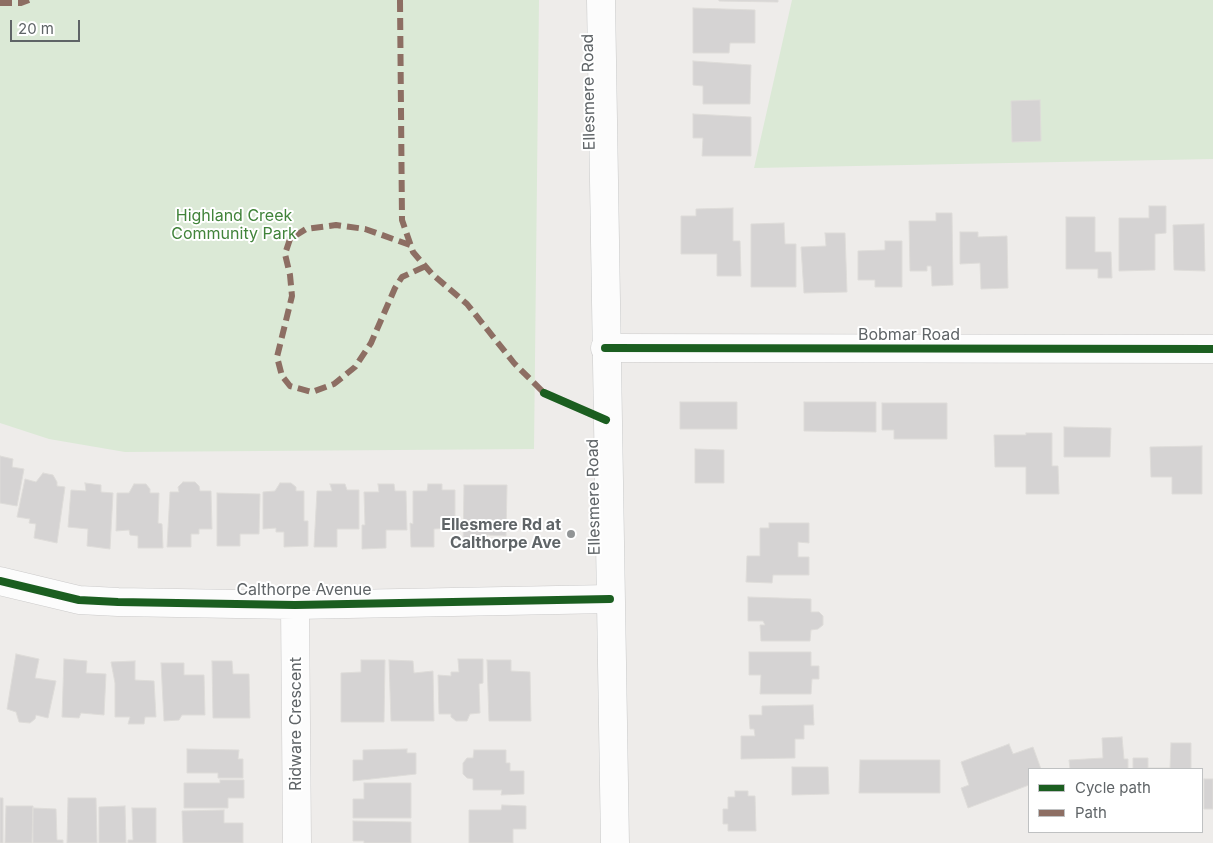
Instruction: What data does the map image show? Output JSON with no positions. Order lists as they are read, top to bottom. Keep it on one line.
{"streets":{"street":["Ellesmere Road","Bobmar Road","Calthorpe Avenue","Ridware Crescent"]},"crossings":[["Ellesmere Road","Bobmar Road"],["Ellesmere Road","Calthorpe Avenue"],["Calthorpe Avenue","Ridware Crescent"]],"parks":["Highland Creek Community Park"],"places":["Ellesmere Rd at Calthorpe Ave"],"legend":["Cycle path","Path"],"scale_bar":"20 m"}
